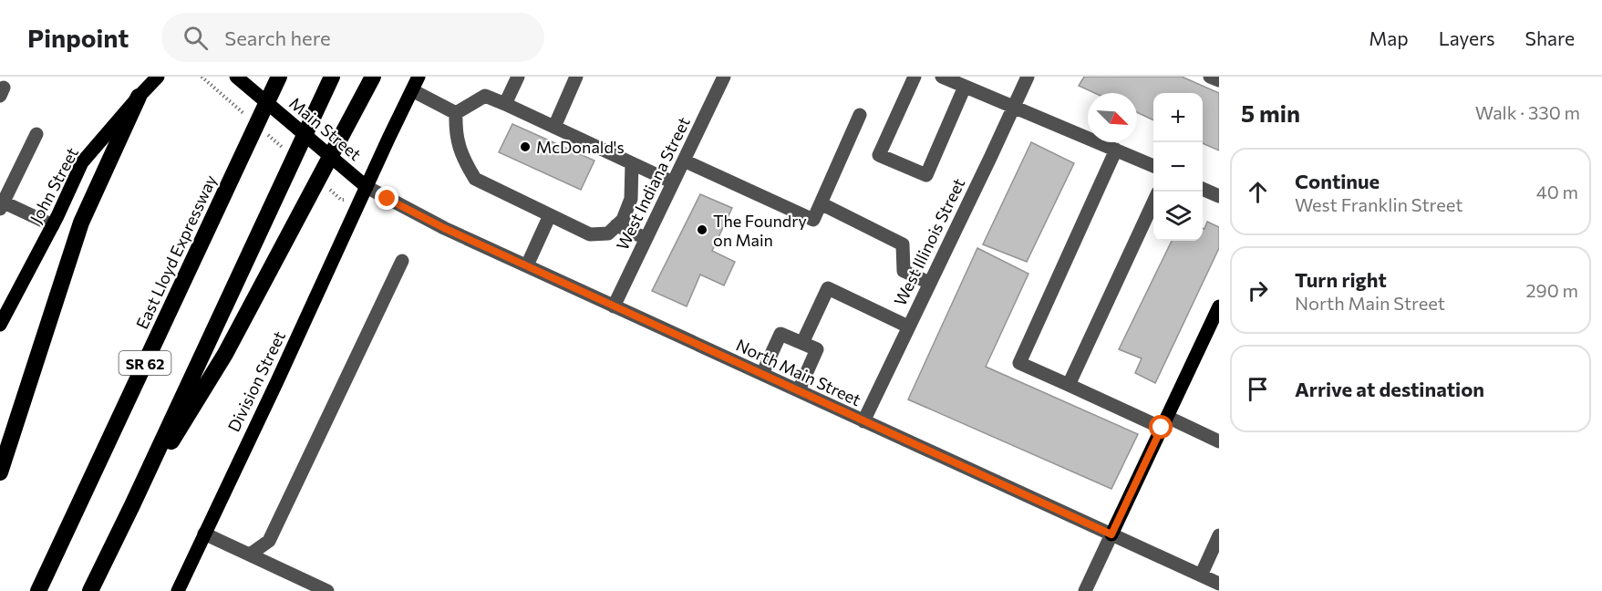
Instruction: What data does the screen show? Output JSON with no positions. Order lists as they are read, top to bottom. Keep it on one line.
{"streets":{"highway":["East Lloyd Expressway","SR 62"],"main road":["Main Street","John Street","Division Street"],"street":["West Indiana Street","West Illinois Street","North Main Street"]},"crossings":[["Main Street","North Main Street"],["Main Street","Division Street"],["West Indiana Street","North Main Street"],["West Illinois Street","North Main Street"],["North Main Street","Division Street"]],"places":["McDonald's","The Foundry on Main"],"north":"bottom right","page":{"header":"Pinpoint","search":"Search here","nav":["Map","Layers","Share"],"heading":["5 min","Walk · 330 m"],"map_buttons":["+","−"],"list":[["Continue","West Franklin Street","40 m"],["Turn right","North Main Street","290 m"],"Arrive at destination"]}}
